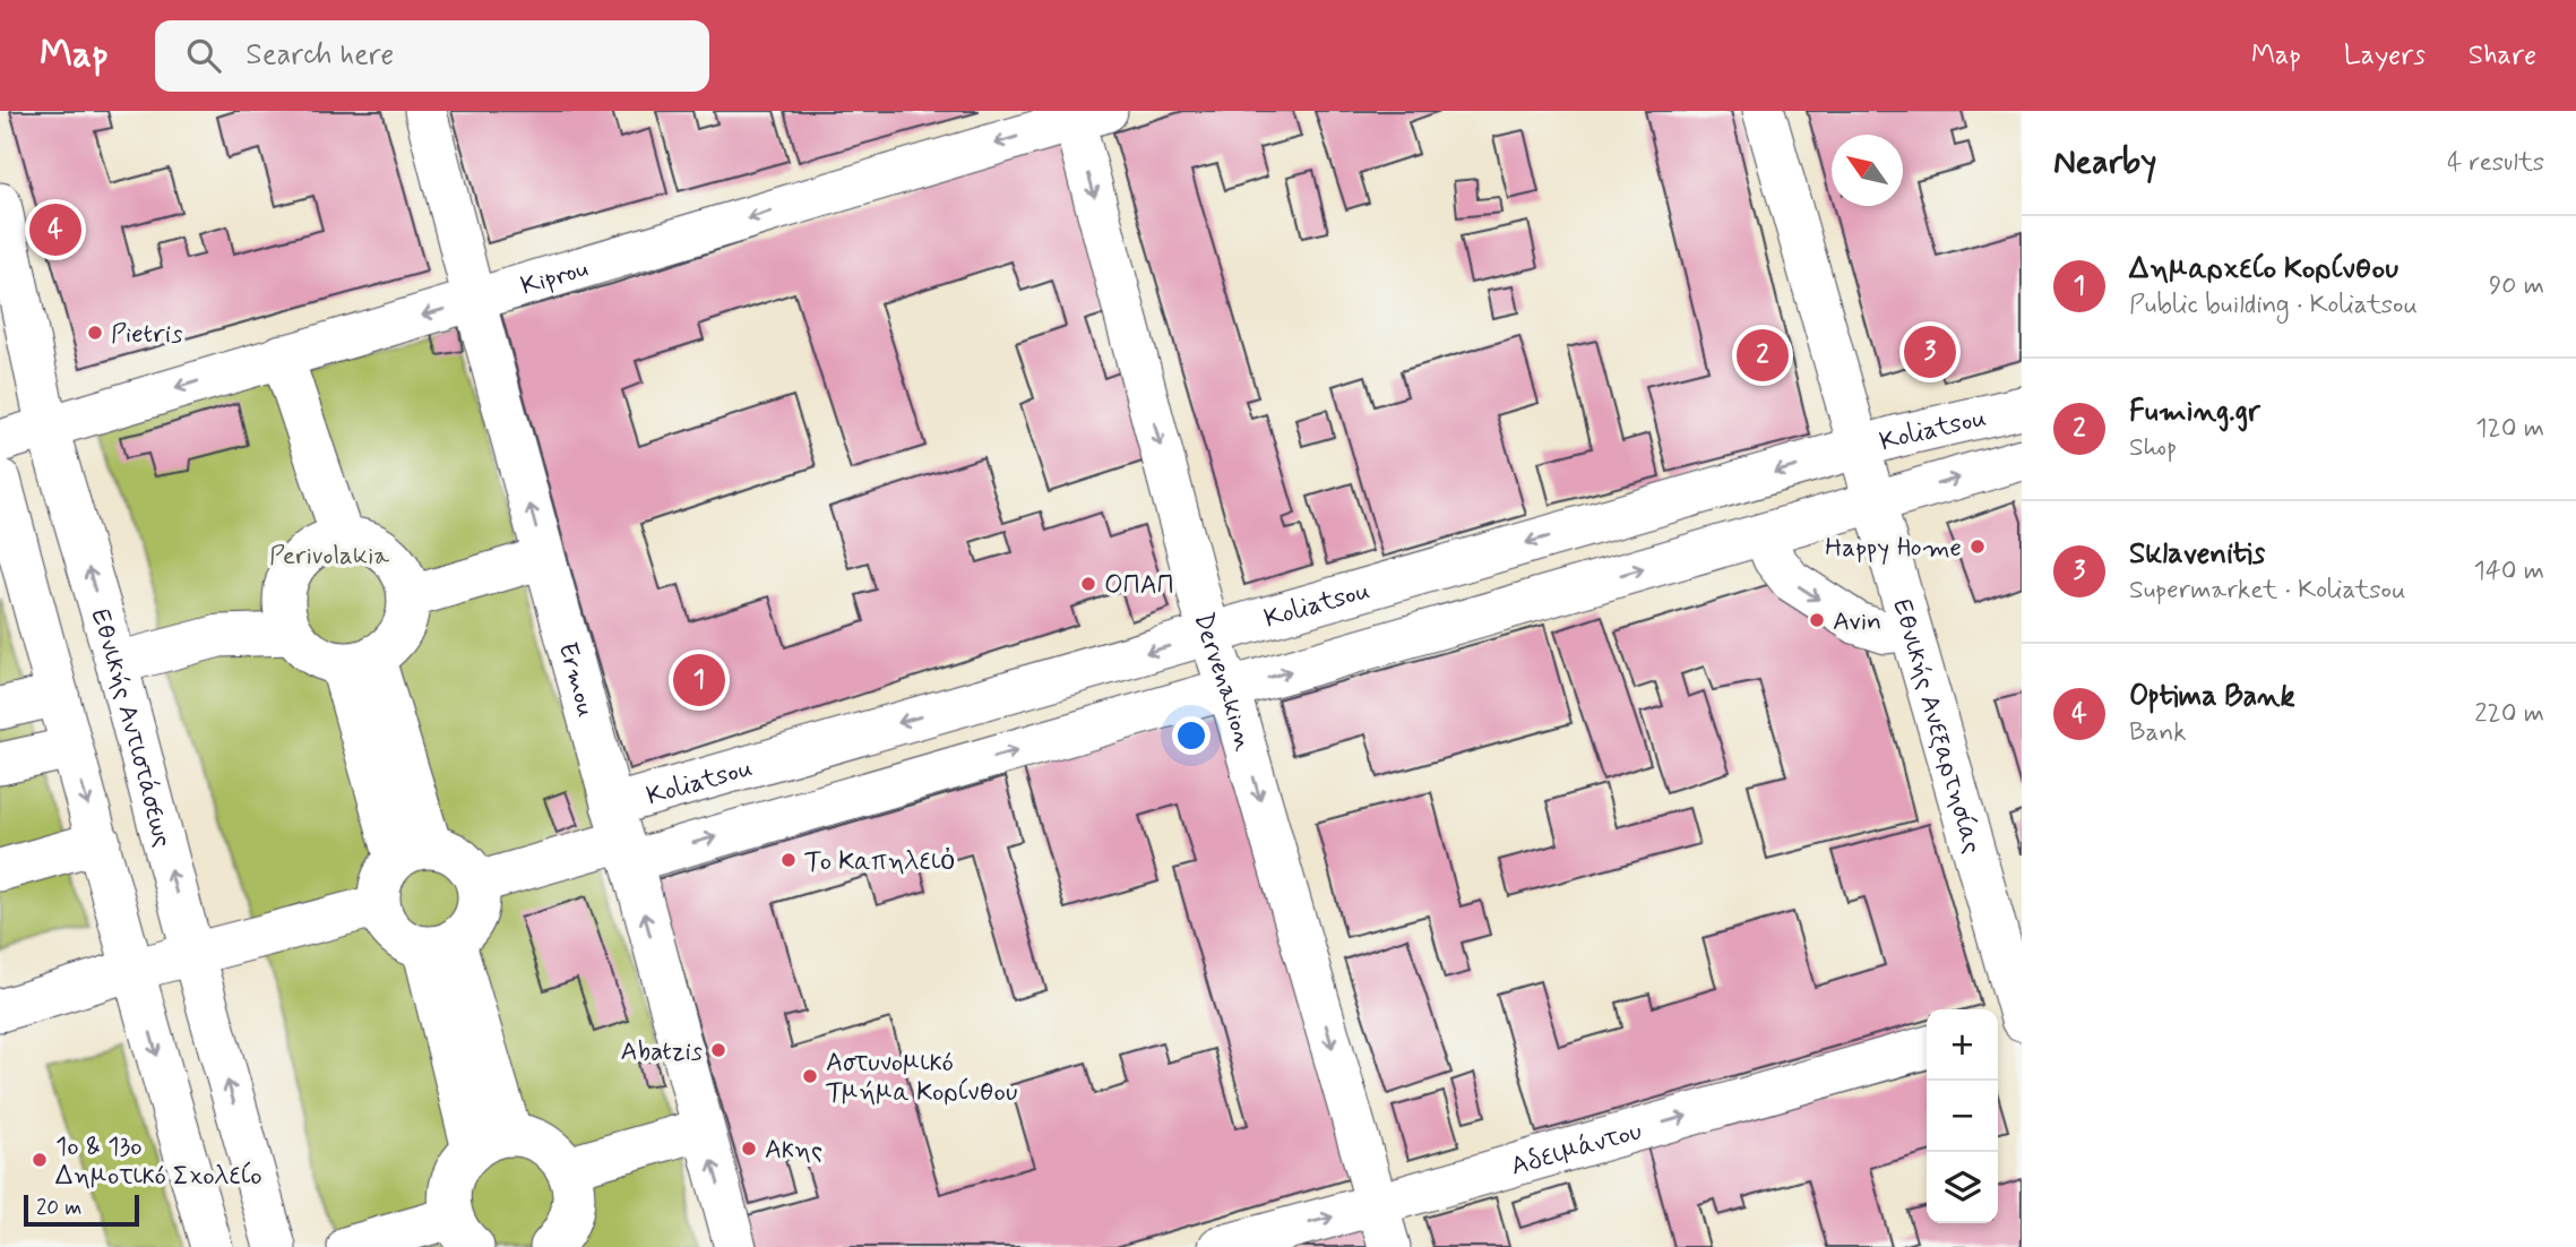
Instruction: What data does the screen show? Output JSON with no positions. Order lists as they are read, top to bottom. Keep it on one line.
{"streets":{"street":["Kiprou","Koliatsou","Ermou","Dervenakion","Εθνικής Ανεξαρτησίας","Εθνικής Αντιστάσεως","Αδειμάντου"]},"crossings":[["Kiprou","Ermou"],["Kiprou","Dervenakion"],["Kiprou","Εθνικής Αντιστάσεως"],["Koliatsou","Ermou"],["Koliatsou","Dervenakion"],["Koliatsou","Εθνικής Ανεξαρτησίας"],["Dervenakion","Αδειμάντου"]],"one_way":["Kiprou","Dervenakion","Αδειμάντου"],"parks":["Perivolakia"],"places":["Pietris","Happy Home","ΟΠΑΠ","Avin","Το Καπηλειὀ","Abatzis","Αστυνομικό Τμήμα Κορίνθου","Ακης","1ο & 13ο Δημοτικό Σχολείο"],"scale_bar":"20 m","north":"top left","page":{"header":"Map","search":"Search here","nav":["Map","Layers","Share"],"heading":["Nearby","4 results"],"pins":["4","3","2","1"],"list":[{"mark":"1","name":"Δημαρχείο Κορίνθου","note":"Public building · Koliatsou","value":"90 m"},{"mark":"2","name":"Fuming.gr","note":"Shop","value":"120 m"},{"mark":"3","name":"Sklavenitis","note":"Supermarket · Koliatsou","value":"140 m"},{"mark":"4","name":"Optima Bank","note":"Bank","value":"220 m"}],"map_buttons":["+","−"],"scale":"20 m"}}
